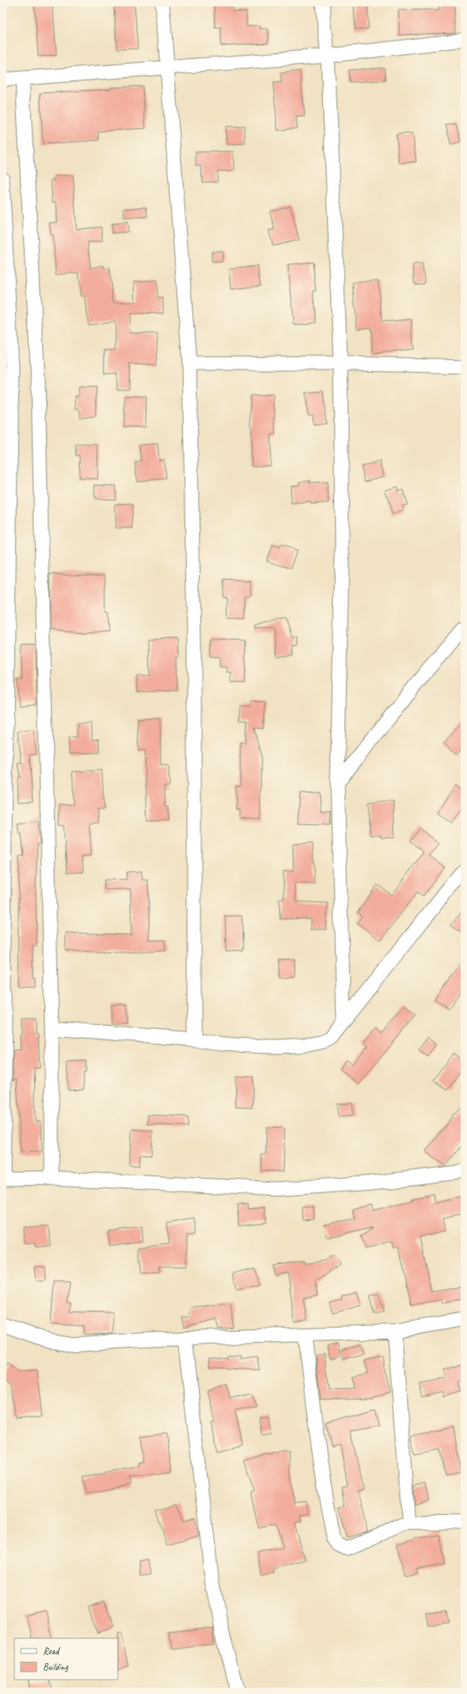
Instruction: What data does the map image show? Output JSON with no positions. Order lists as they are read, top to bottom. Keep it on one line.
{"legend":["Road","Building"]}
